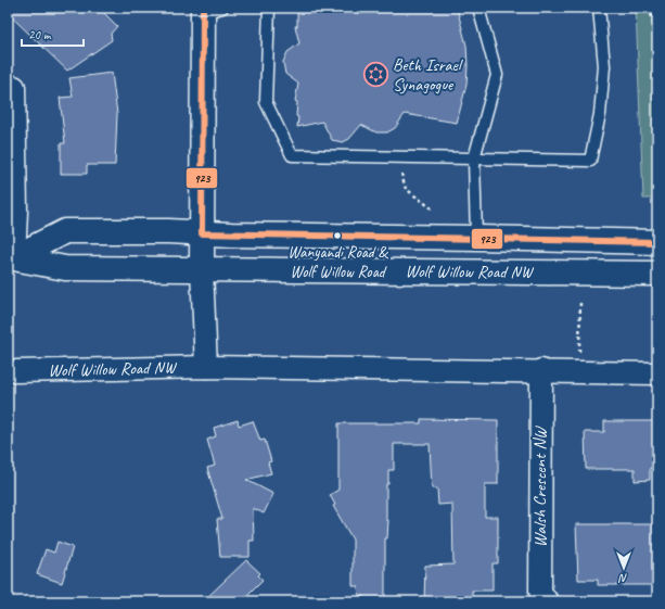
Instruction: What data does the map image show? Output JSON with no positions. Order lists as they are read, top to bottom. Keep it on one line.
{"streets":{"street":["Wolf Willow Road NW","Walsh Crescent NW"]},"crossings":[["Wolf Willow Road NW","Walsh Crescent NW"]],"places":{"synagogue":["Beth Israel Synagogue"],"other":["Wanyandi Road & Wolf Willow Road"]},"lines":["transit line 923"],"scale_bar":"20 m","north":"bottom"}
